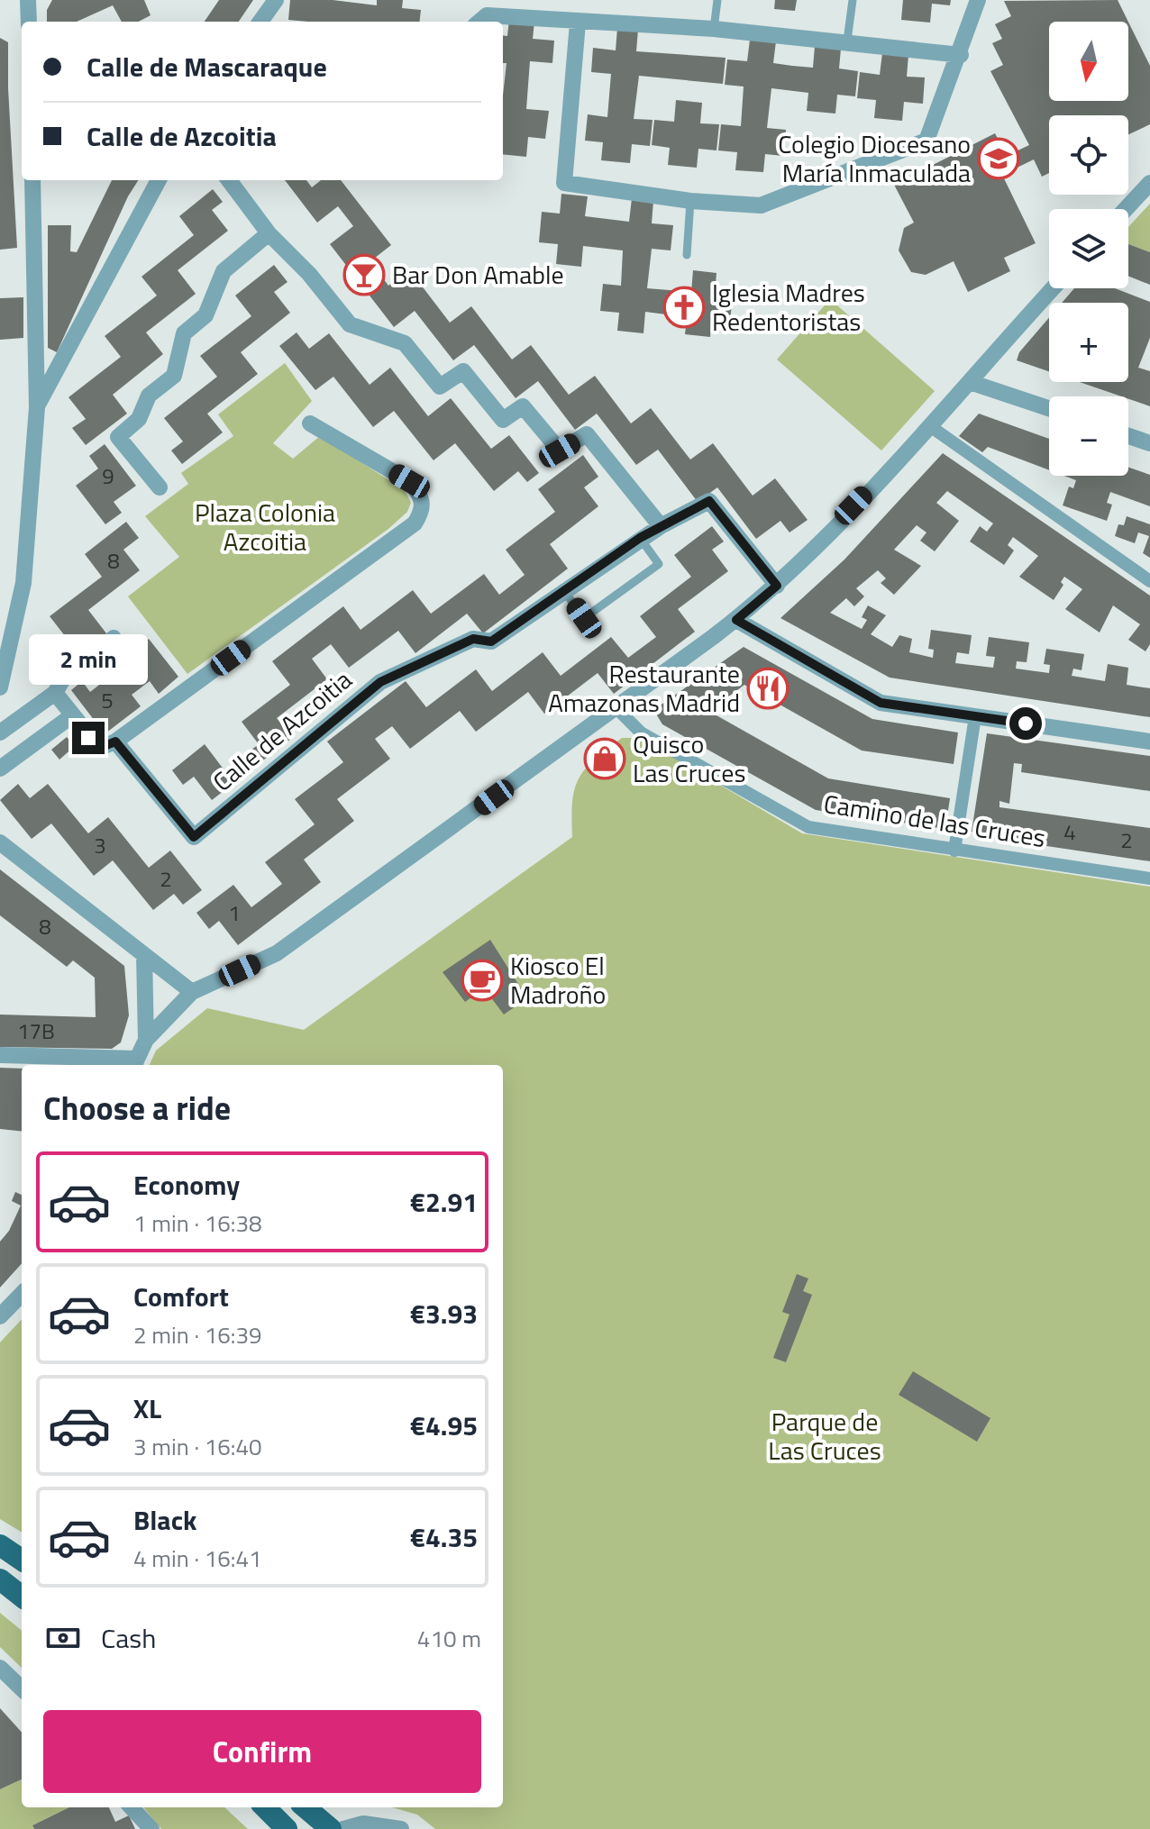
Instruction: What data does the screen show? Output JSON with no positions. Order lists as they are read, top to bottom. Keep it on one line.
{"streets":{"street":["Calle de Azcoitia","Camino de las Cruces"]},"parks":["Plaza Colonia Azcoitia","Parque de Las Cruces"],"places":{"school or university":["Colegio Diocesano María Inmaculada"],"bar":["Bar Don Amable"],"church":["Iglesia Madres Redentoristas"],"restaurant":["Restaurante Amazonas Madrid"],"shop":["Quisco Las Cruces"],"cafe":["Kiosco El Madroño"]},"house_numbers":["9","8","5","4","2","3","2","1","8","17B"],"north":"bottom","page":{"map_buttons":["+","−"],"banner":["Calle de Mascaraque","Calle de Azcoitia"],"bubble":"2 min","heading":"Choose a ride","list":[{"name":"Economy","note":"1 min · 16:38","value":"€2.91"},{"name":"Comfort","note":"2 min · 16:39","value":"€3.93"},{"name":"XL","note":"3 min · 16:40","value":"€4.95"},{"name":"Black","note":"4 min · 16:41","value":"€4.35"}],"pay":["Cash","410 m"],"buttons":"Confirm"}}
